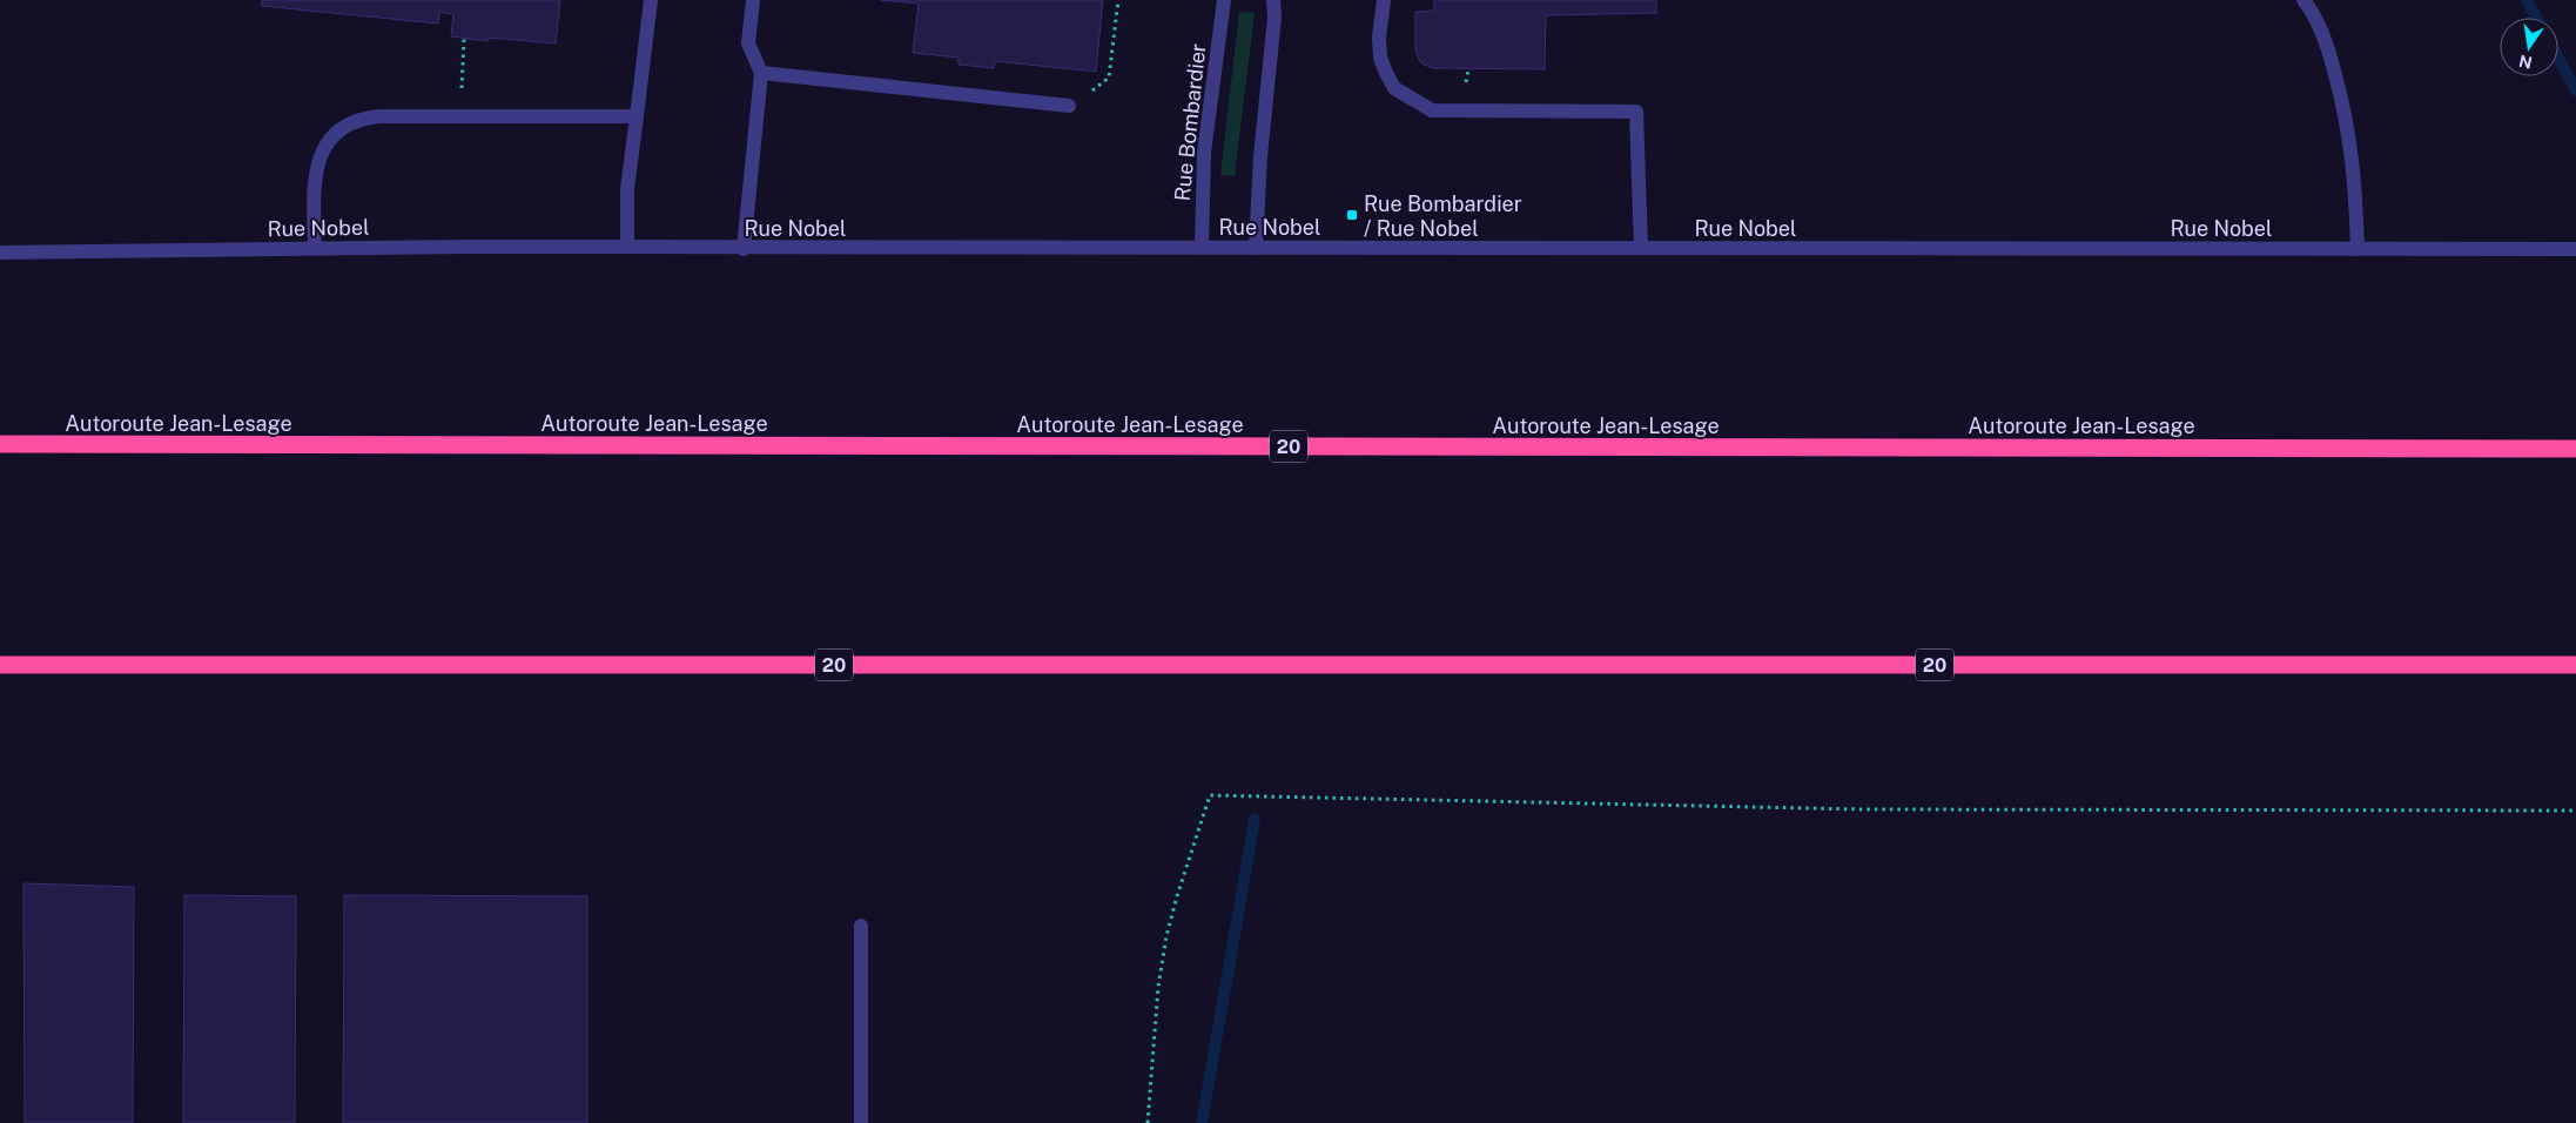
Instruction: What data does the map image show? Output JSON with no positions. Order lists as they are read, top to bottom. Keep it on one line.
{"streets":{"highway":["Autoroute Jean-Lesage","20"],"street":["Rue Bombardier","Rue Nobel"]},"crossings":[["Rue Bombardier","Rue Nobel"]],"places":{"transit":["Rue Bombardier / Rue Nobel"]},"north":"bottom"}
